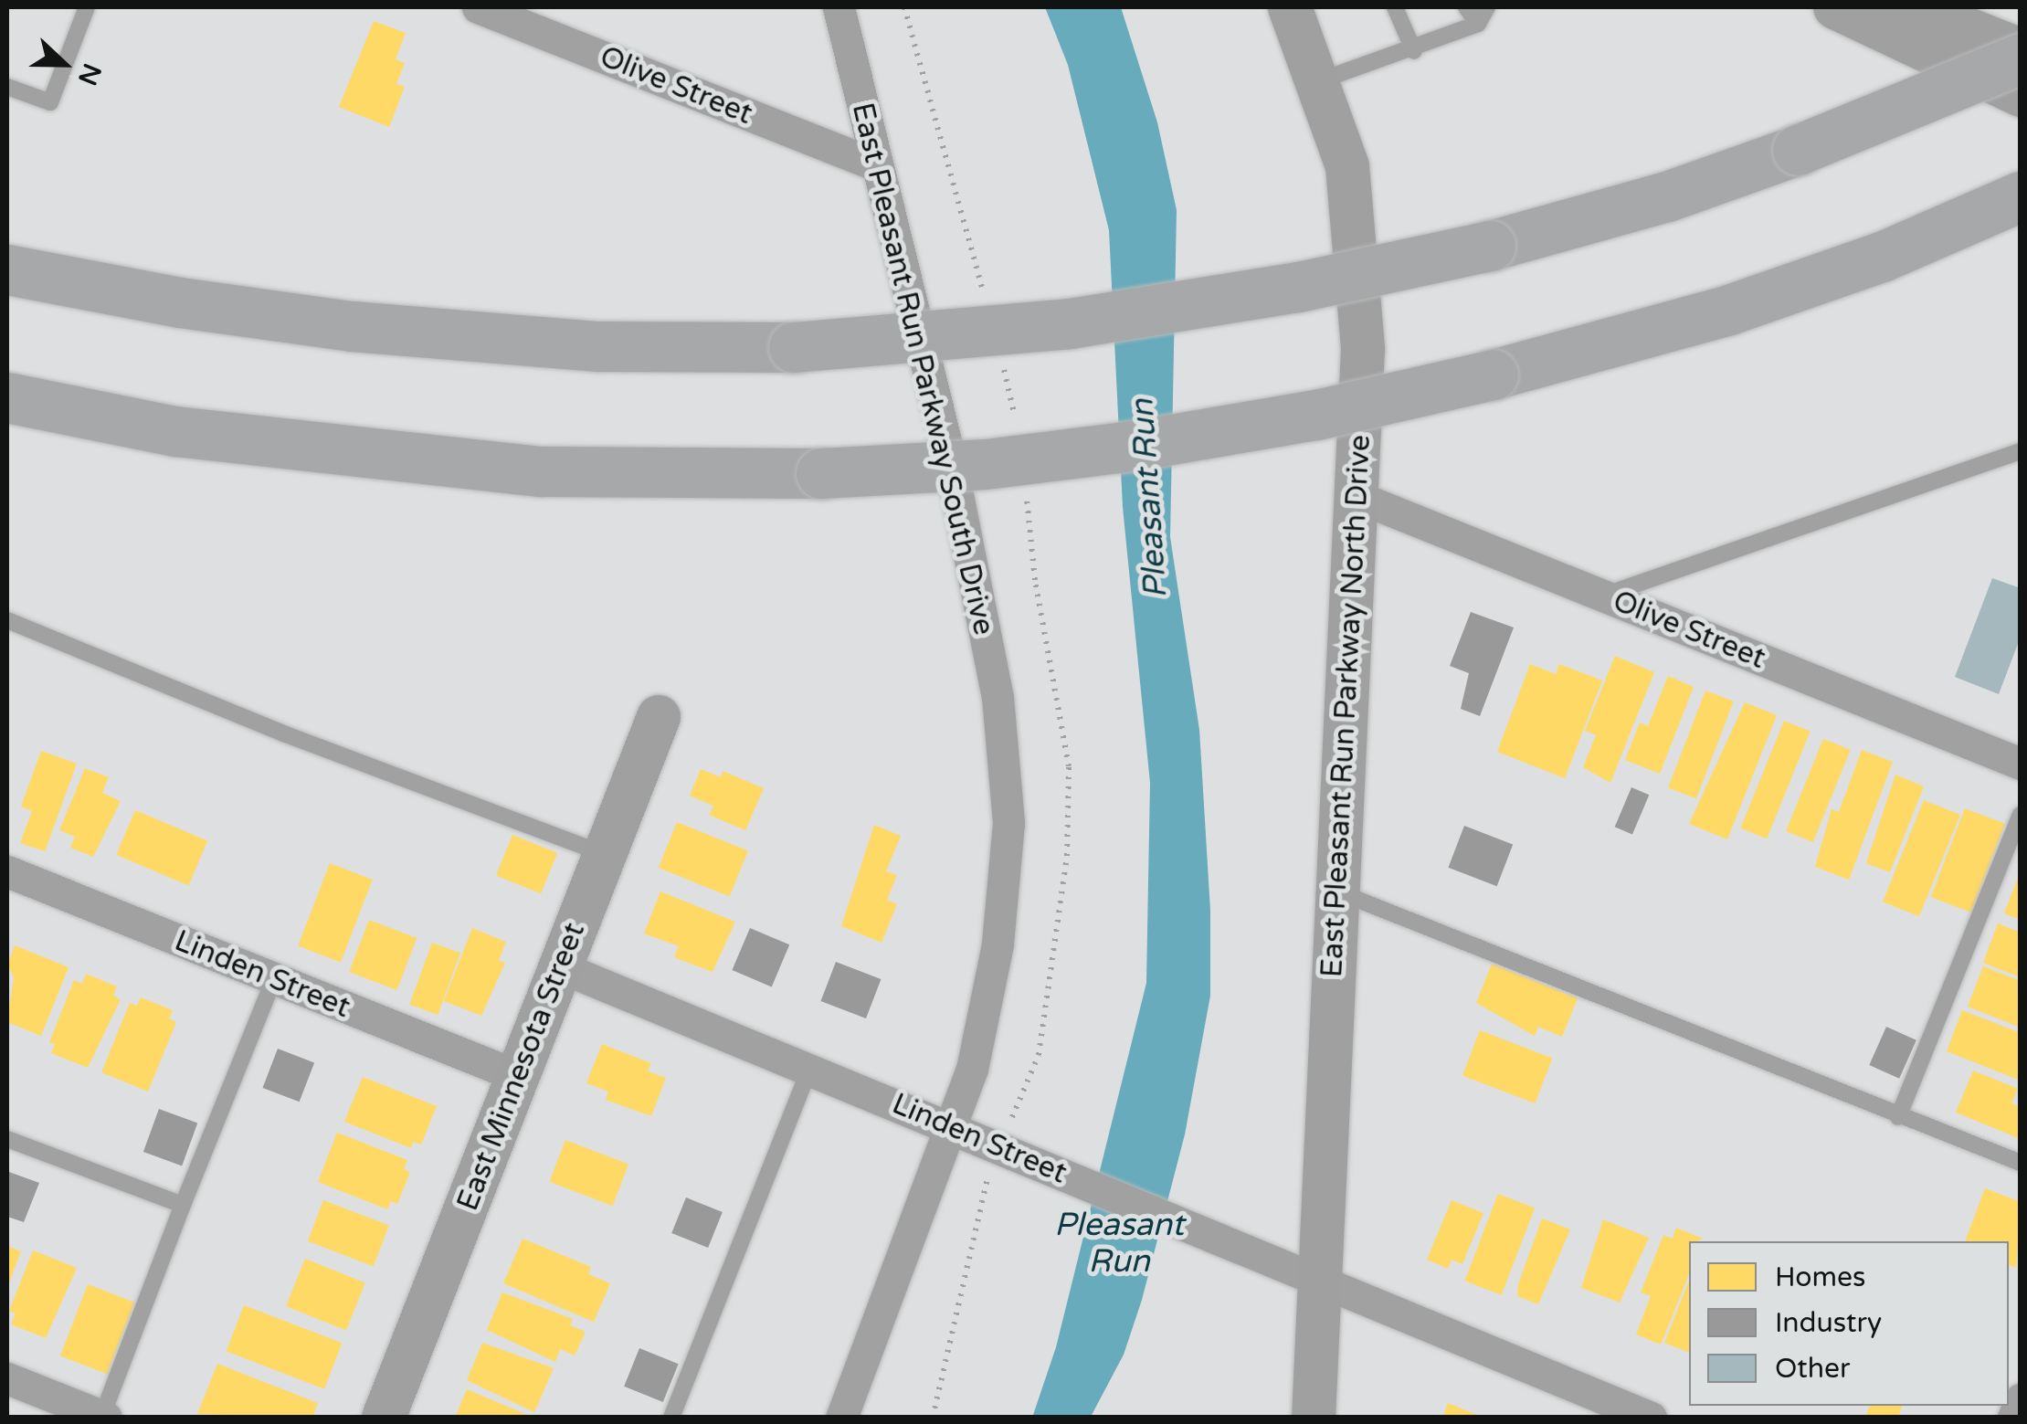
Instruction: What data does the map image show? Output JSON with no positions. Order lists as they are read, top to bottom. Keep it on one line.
{"streets":{"street":["Olive Street","East Pleasant Run Parkway South Drive","East Pleasant Run Parkway North Drive","Linden Street","East Minnesota Street"]},"crossings":[["Olive Street","East Pleasant Run Parkway South Drive"],["Olive Street","East Pleasant Run Parkway North Drive"],["East Pleasant Run Parkway South Drive","Linden Street"],["East Pleasant Run Parkway North Drive","Linden Street"],["Linden Street","East Minnesota Street"]],"water":["Pleasant Run"],"legend":["Homes","Industry","Other"],"north":"right"}
